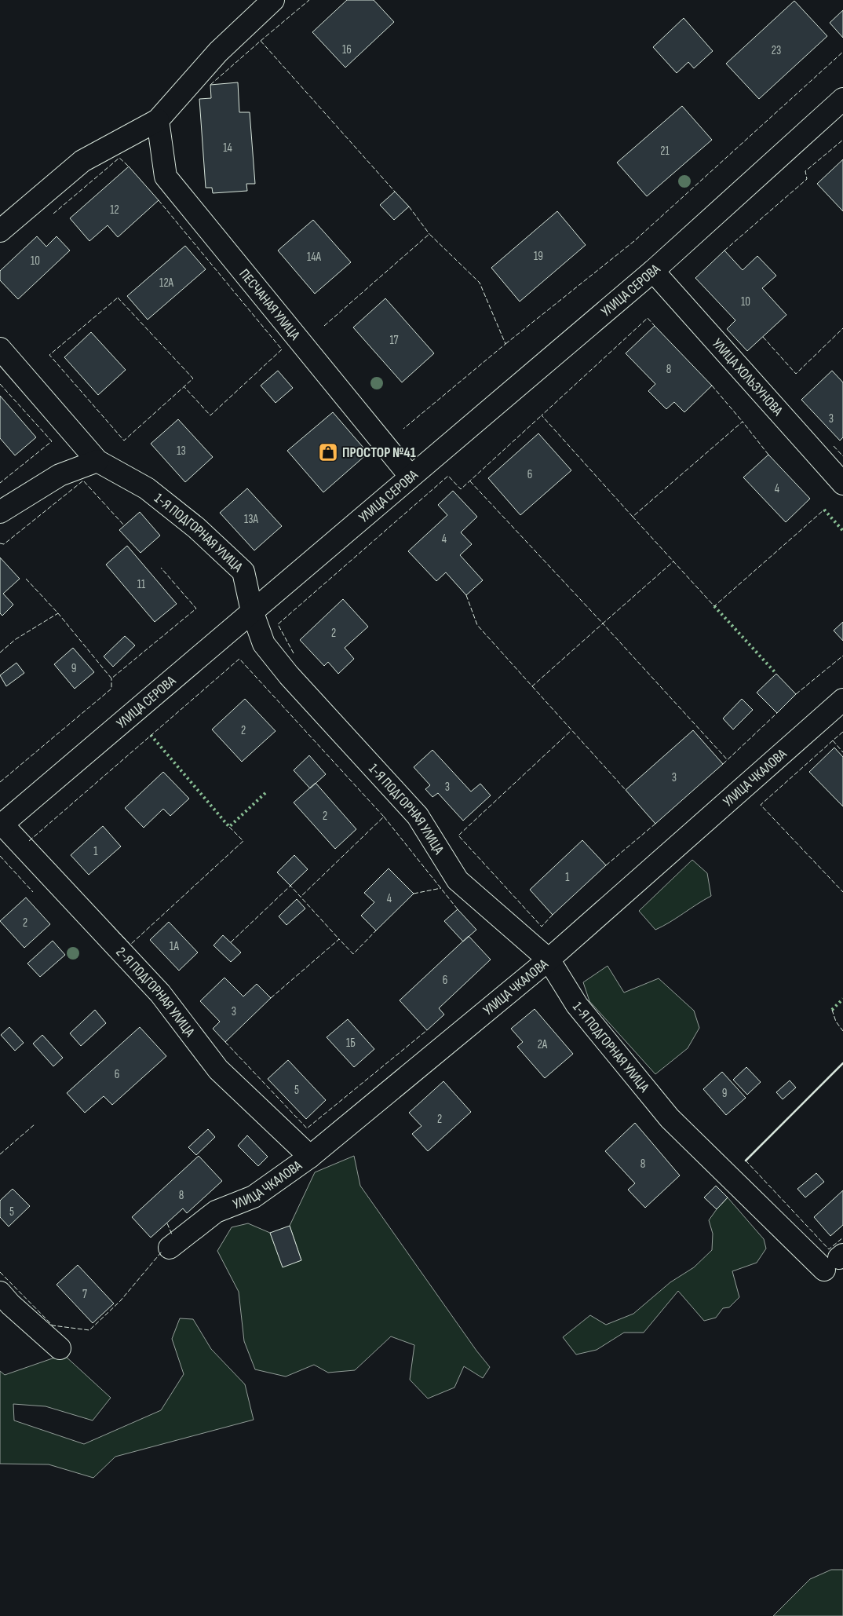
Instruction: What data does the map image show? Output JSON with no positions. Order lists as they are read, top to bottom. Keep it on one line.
{"streets":{"street":["УЛИЦА СЕРОВА","ПЕСЧАНАЯ УЛИЦА","УЛИЦА ХОЛЬЗУНОВА","1-Я ПОДГОРНАЯ УЛИЦА","УЛИЦА ЧКАЛОВА","2-Я ПОДГОРНАЯ УЛИЦА"]},"crossings":[["УЛИЦА СЕРОВА","ПЕСЧАНАЯ УЛИЦА"],["УЛИЦА СЕРОВА","УЛИЦА ХОЛЬЗУНОВА"],["УЛИЦА СЕРОВА","1-Я ПОДГОРНАЯ УЛИЦА"],["УЛИЦА СЕРОВА","2-Я ПОДГОРНАЯ УЛИЦА"],["1-Я ПОДГОРНАЯ УЛИЦА","УЛИЦА ЧКАЛОВА"],["УЛИЦА ЧКАЛОВА","2-Я ПОДГОРНАЯ УЛИЦА"]],"places":{"shop":["ПРОСТОР №41"]},"house_numbers":["16","23","14","21","12","19","14А","10","12А","10","17","8","3","13","6","4","13А","4","11","2","9","2","3","3","2","1","1","4","2","1А","6","3","1Б","2А","6","5","9","2","8","8","5","7"]}
